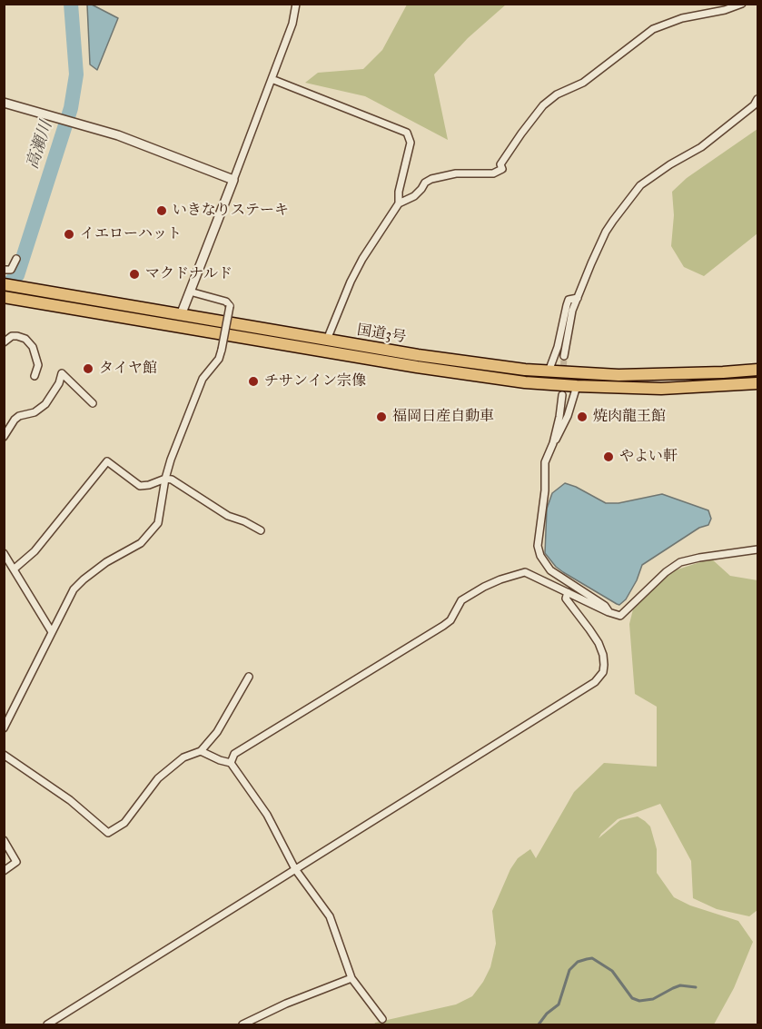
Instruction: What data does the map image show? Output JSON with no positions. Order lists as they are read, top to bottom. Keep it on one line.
{"streets":{"highway":["国道3号"]},"water":["高瀬川"],"places":["いきなりステーキ","イエローハット","マクドナルド","タイヤ館","チサンイン宗像","福岡日産自動車","焼肉龍王館","やよい軒"]}
